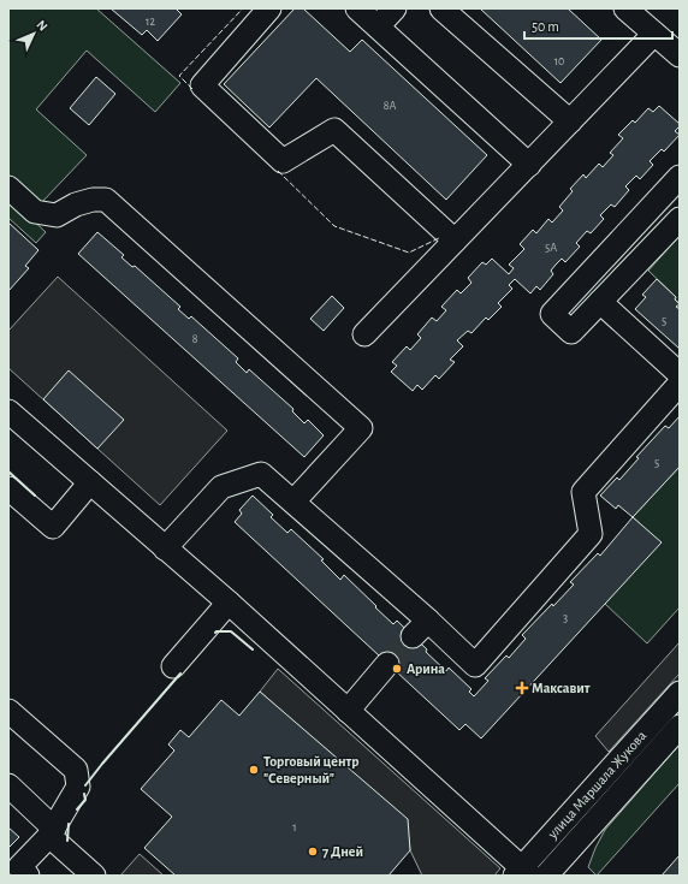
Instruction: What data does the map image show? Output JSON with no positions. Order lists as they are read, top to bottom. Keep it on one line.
{"streets":{"street":["улица Маршала Жукова"]},"places":{"other":["Арина","Торговый центр \"Северный\"","7 Дней"],"health":["Максавит"]},"house_numbers":["12","10","8А","5А","5","8","5","3","1"],"scale_bar":"50 m","north":"top right"}
